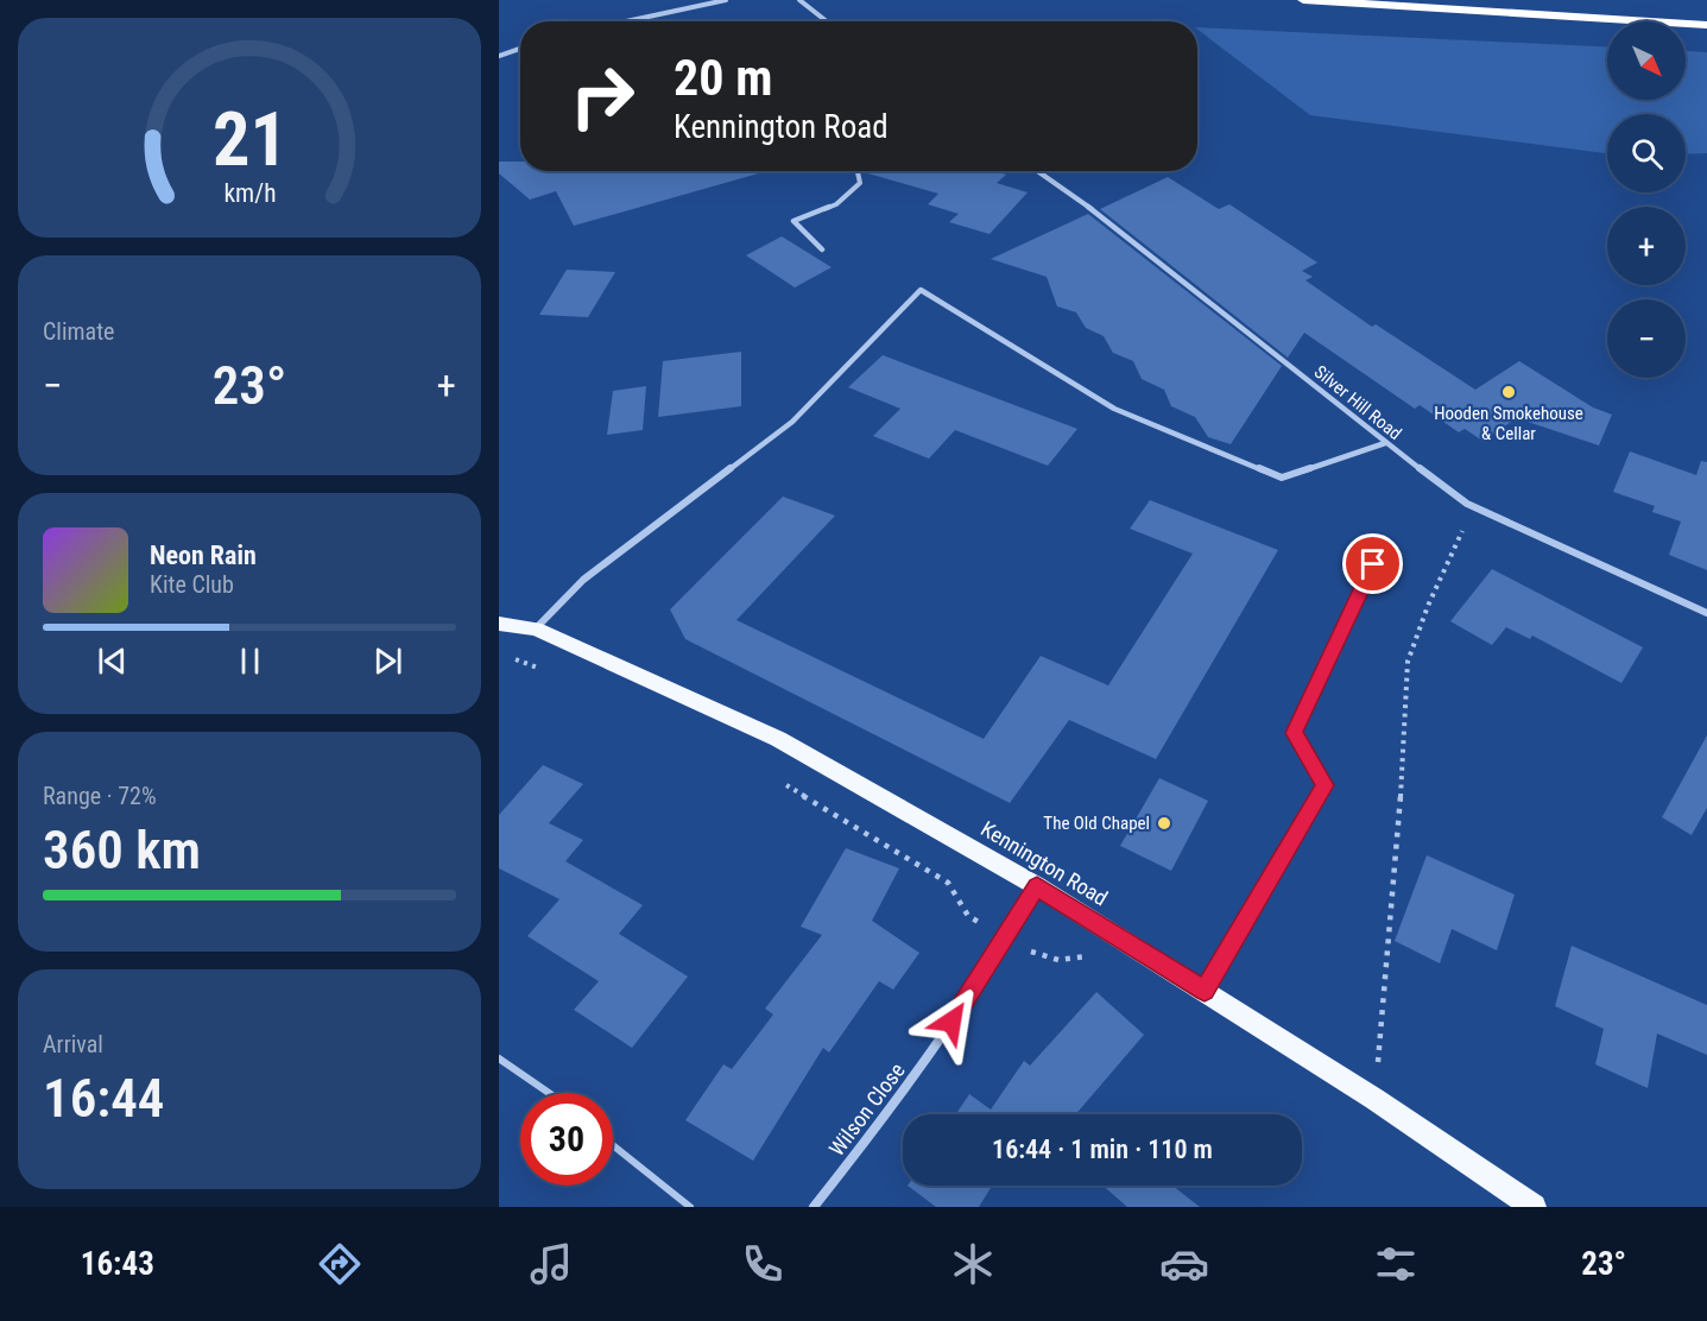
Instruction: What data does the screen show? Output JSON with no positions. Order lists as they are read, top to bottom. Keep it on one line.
{"streets":{"main road":["Kennington Road"],"street":["Silver Hill Road","Wilson Close"]},"crossings":[["Kennington Road","Wilson Close"]],"places":["Hooden Smokehouse & Cellar","The Old Chapel"],"north":"bottom right","page":{"map_buttons":["+","−"],"turn":["20 m","Kennington Road"],"tile":["Climate",["Range · 72%","360 km"],["Arrival","16:44"]],"heat":["−","23°","+"],"song":["Neon Rain","Kite Club"],"limit":"30","trip":"16:44 · 1 min · 110 m","tabs":["16:43","23°"],"gauge":["21","km/h"]}}
